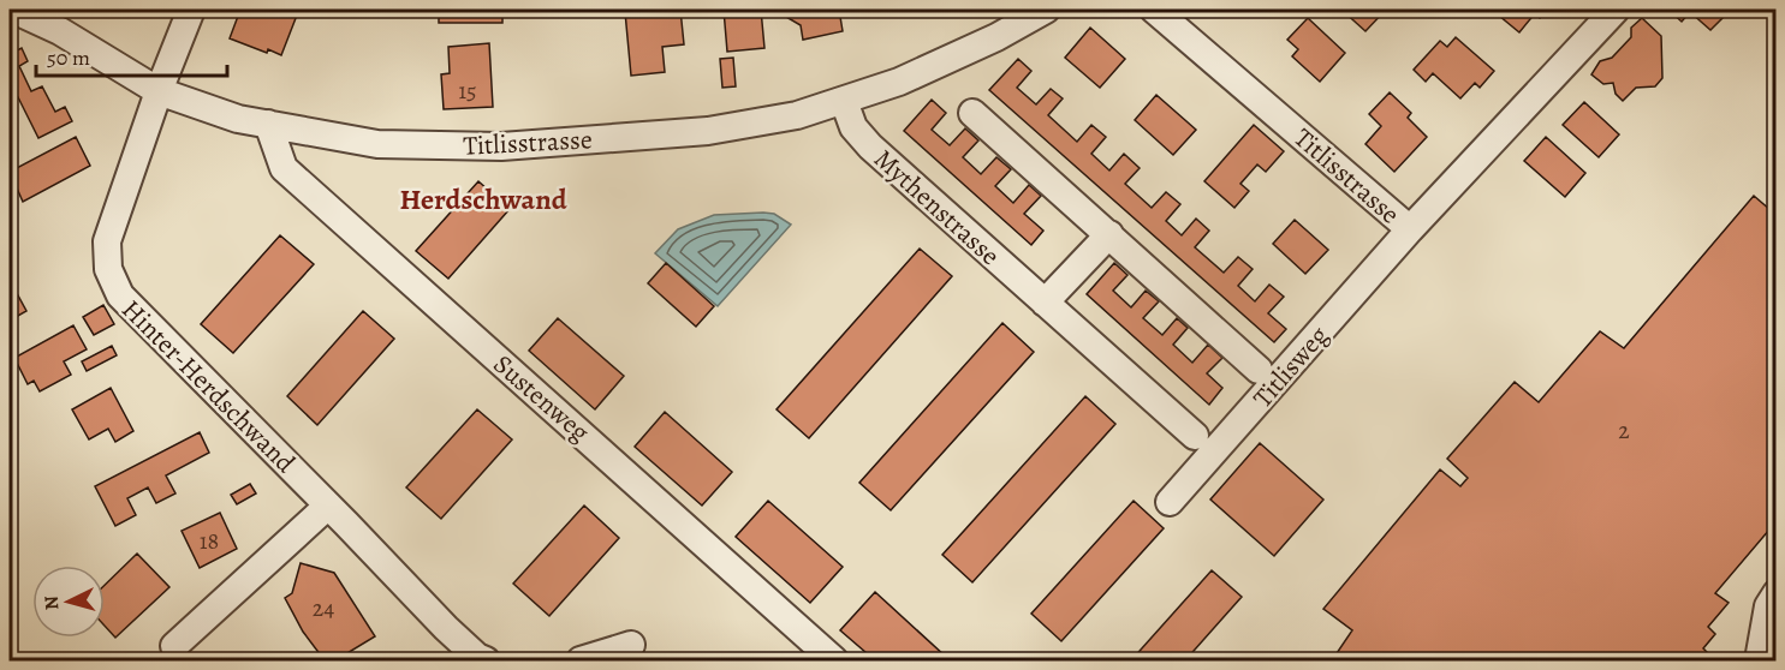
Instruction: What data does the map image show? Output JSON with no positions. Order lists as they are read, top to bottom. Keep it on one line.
{"streets":{"street":["Titlisstrasse","Mythenstrasse","Titlisweg","Hinter-Herdschwand","Sustenweg"]},"crossings":[["Titlisstrasse","Mythenstrasse"],["Titlisstrasse","Titlisweg"],["Titlisstrasse","Hinter-Herdschwand"],["Titlisstrasse","Sustenweg"]],"districts":["Herdschwand"],"house_numbers":["15","2","18","24"],"scale_bar":"50 m","north":"left"}
